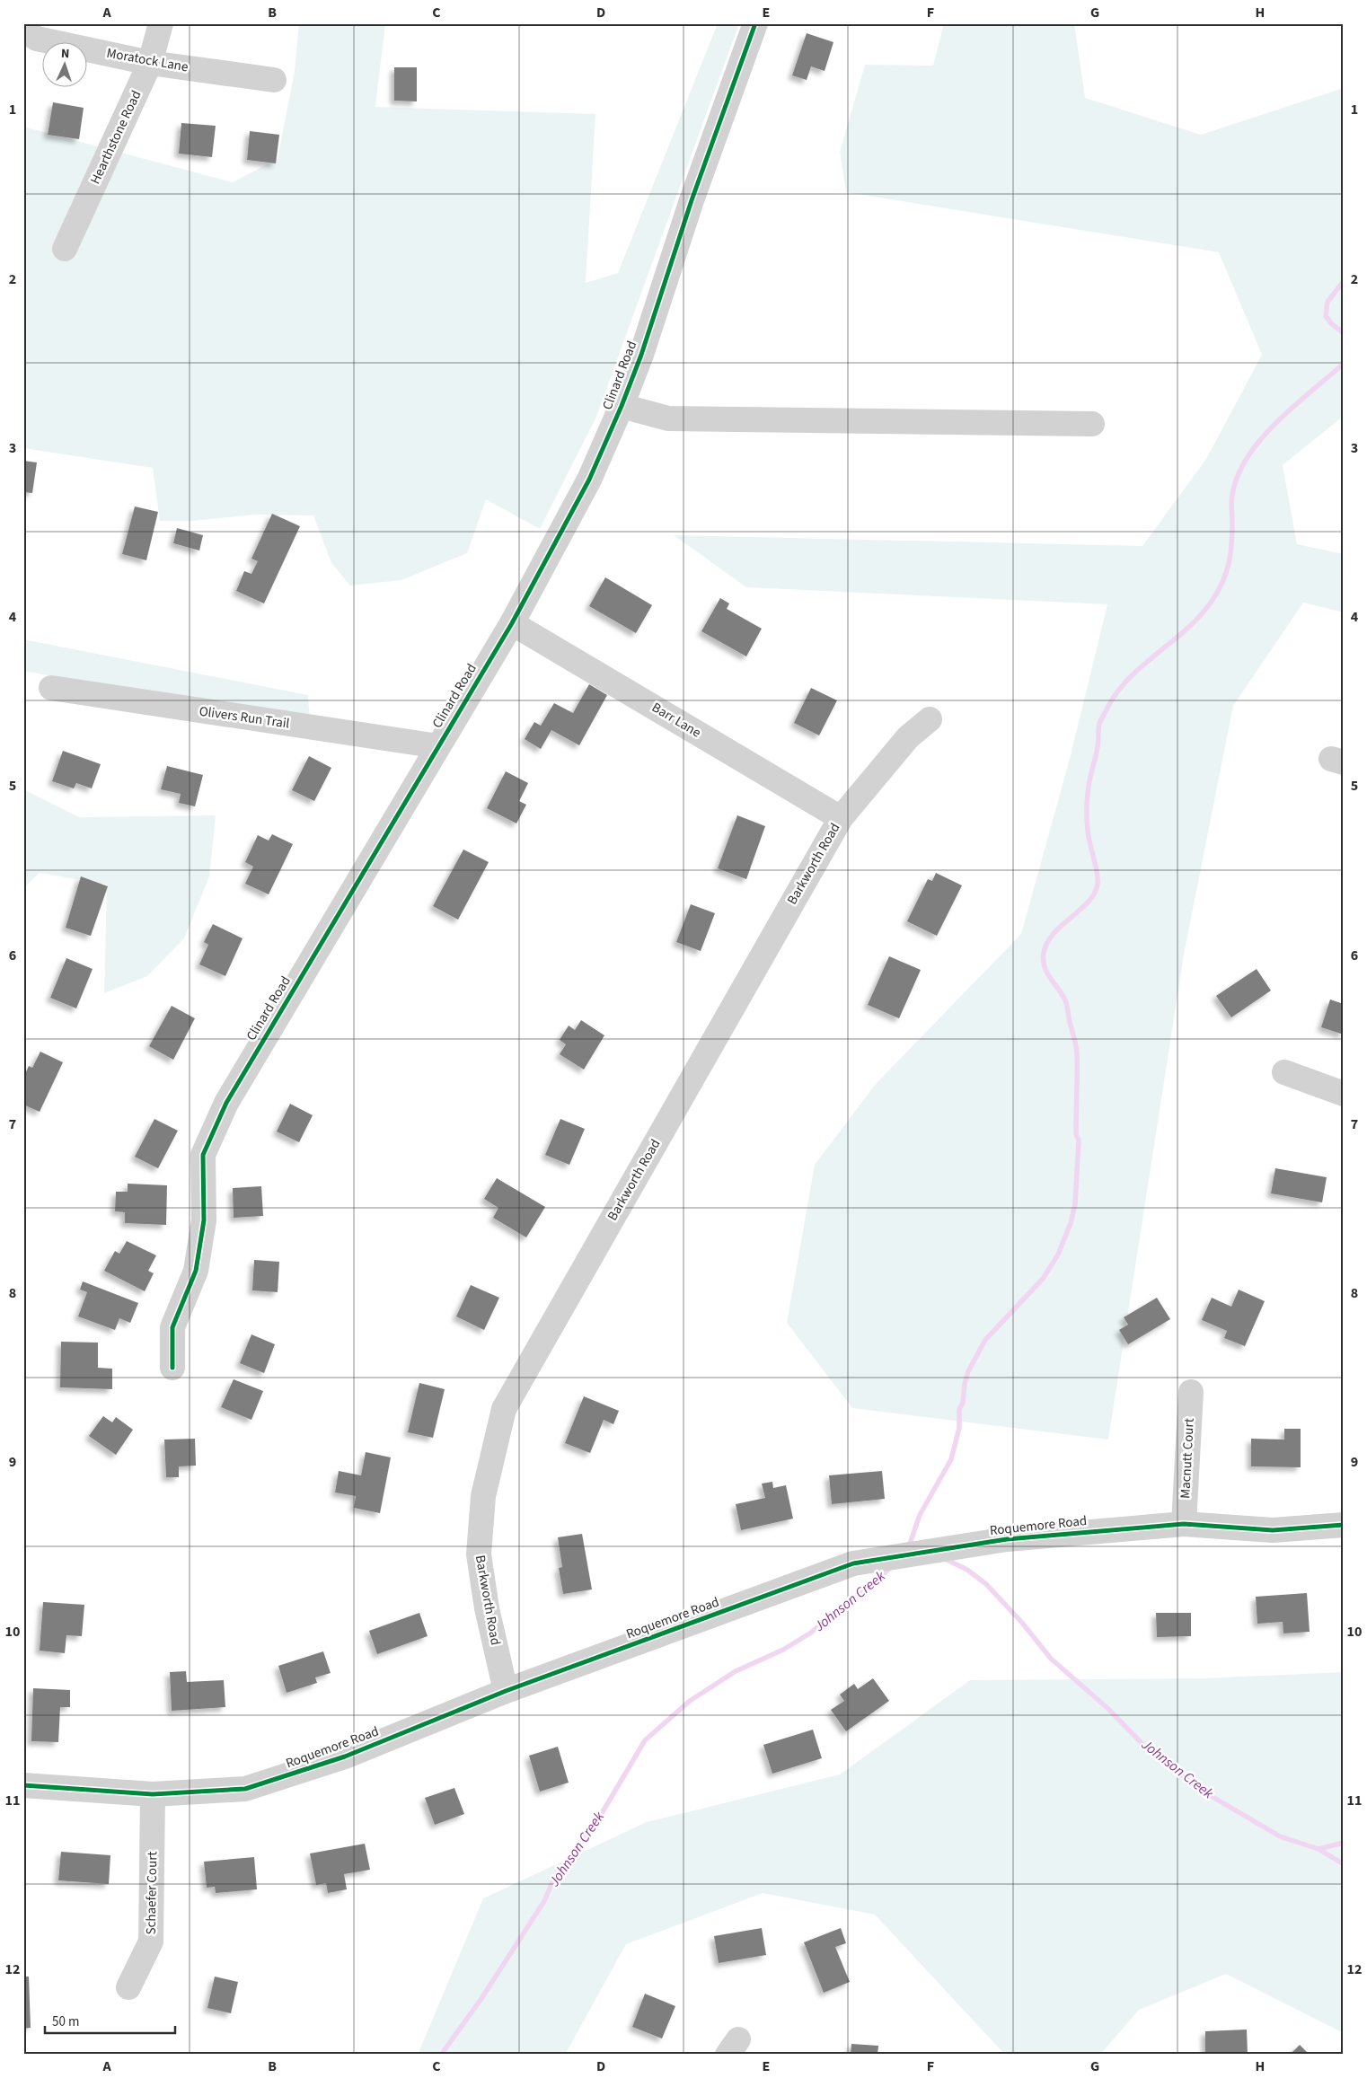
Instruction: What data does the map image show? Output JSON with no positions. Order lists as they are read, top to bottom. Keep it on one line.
{"streets":{"street":["Moratock Lane","Hearthstone Road","Clinard Road","Olivers Run Trail","Barr Lane","Barkworth Road","Macnutt Court","Roquemore Road","Schaefer Court"]},"crossings":[["Moratock Lane","Hearthstone Road"],["Clinard Road","Olivers Run Trail"],["Clinard Road","Barr Lane"],["Barr Lane","Barkworth Road"],["Barkworth Road","Roquemore Road"],["Macnutt Court","Roquemore Road"],["Roquemore Road","Schaefer Court"]],"water":["Johnson Creek"],"scale_bar":"50 m","north":"top","grid":{"columns":["A","B","C","D","E","F","G","H"],"rows":["1","2","3","4","5","6","7","8","9","10","11","12"]}}
